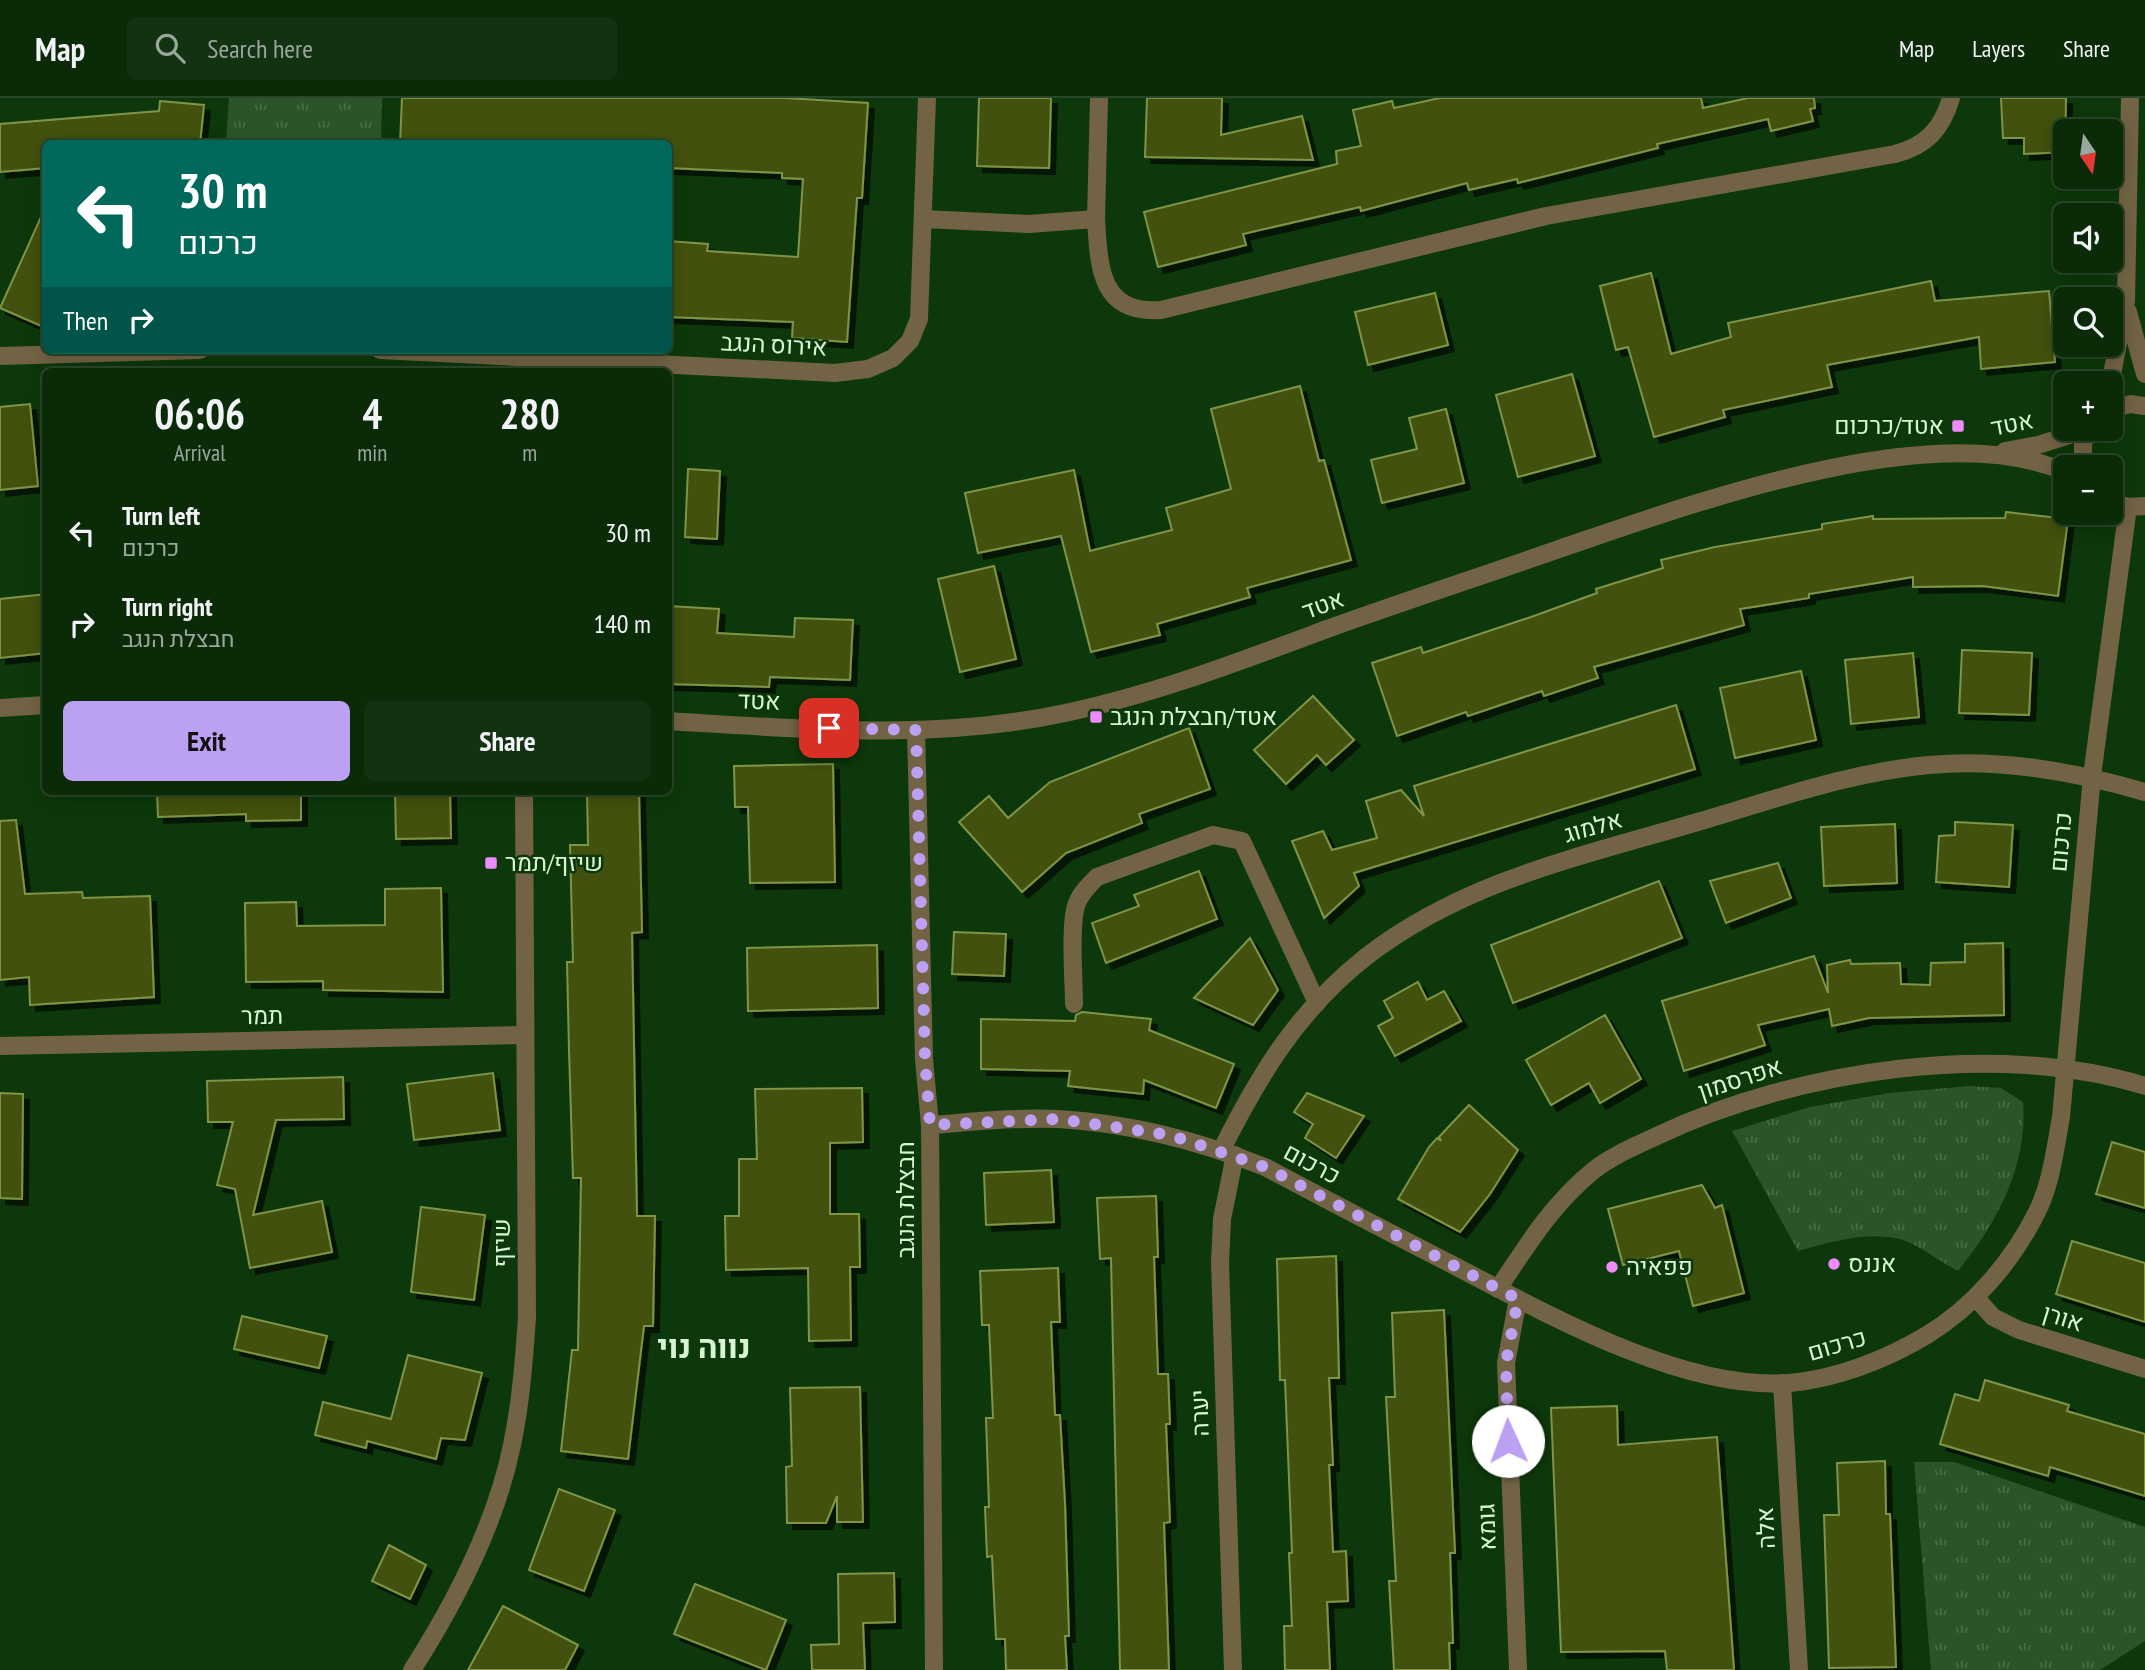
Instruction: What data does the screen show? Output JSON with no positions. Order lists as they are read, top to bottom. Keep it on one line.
{"streets":{"street":["אירוס הנגב","אטד","אלמוג","כרכום","תמר","אפרסמון","חבצלת הנגב","שיזף","אורן","יערה","גומא","אלה"]},"crossings":[["אטד","חבצלת הנגב"],["אלמוג","כרכום"],["אלמוג","יערה"],["כרכום","אפרסמון"],["כרכום","חבצלת הנגב"],["כרכום","אורן"],["כרכום","יערה"],["כרכום","גומא"],["כרכום","אלה"],["תמר","שיזף"]],"districts":["נווה נוי"],"places":{"transit":["אטד/כרכום","אטד/חבצלת הנגב","שיזף/תמר"],"other":["אננס","פפאיה"]},"north":"bottom","page":{"header":"Map","search":"Search here","nav":["Map","Layers","Share"],"map_buttons":["+","−"],"turn":["30 m","כרכום"],"then":"Then","eta":["06:06","Arrival","4","min","280","m"],"list":[{"name":"Turn left","note":"כרכום","value":"30 m"},{"name":"Turn right","note":"חבצלת הנגב","value":"140 m"}],"buttons":["Exit","Share"]}}
